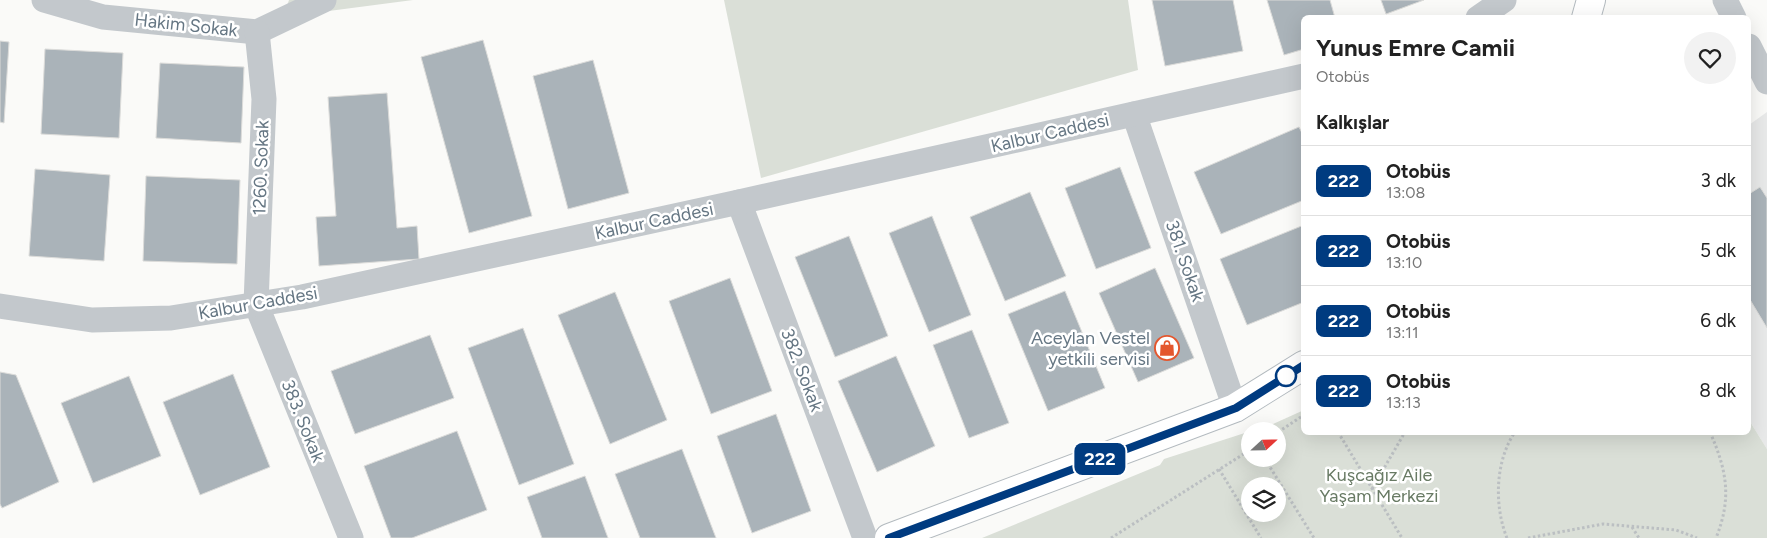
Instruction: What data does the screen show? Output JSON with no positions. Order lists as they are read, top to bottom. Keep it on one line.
{"streets":{"street":["Hakim Sokak","Kalbur Caddesi","1260. Sokak","381. Sokak","382. Sokak","383. Sokak"]},"crossings":[["Hakim Sokak","1260. Sokak"],["Kalbur Caddesi","1260. Sokak"],["Kalbur Caddesi","381. Sokak"],["Kalbur Caddesi","382. Sokak"],["Kalbur Caddesi","383. Sokak"],["1260. Sokak","383. Sokak"]],"parks":["Kuşcağız Aile Yaşam Merkezi"],"places":{"shop":["Aceylan Vestel yetkili servisi"]},"lines":["bus line 222"],"north":"right","page":{"on_map":"222","heading":[["Yunus Emre Camii","Otobüs"],"Kalkışlar"],"list":[{"mark":"222","name":"Otobüs","note":"13:08","value":"3 dk"},{"mark":"222","name":"Otobüs","note":"13:10","value":"5 dk"},{"mark":"222","name":"Otobüs","note":"13:11","value":"6 dk"},{"mark":"222","name":"Otobüs","note":"13:13","value":"8 dk"}]}}
